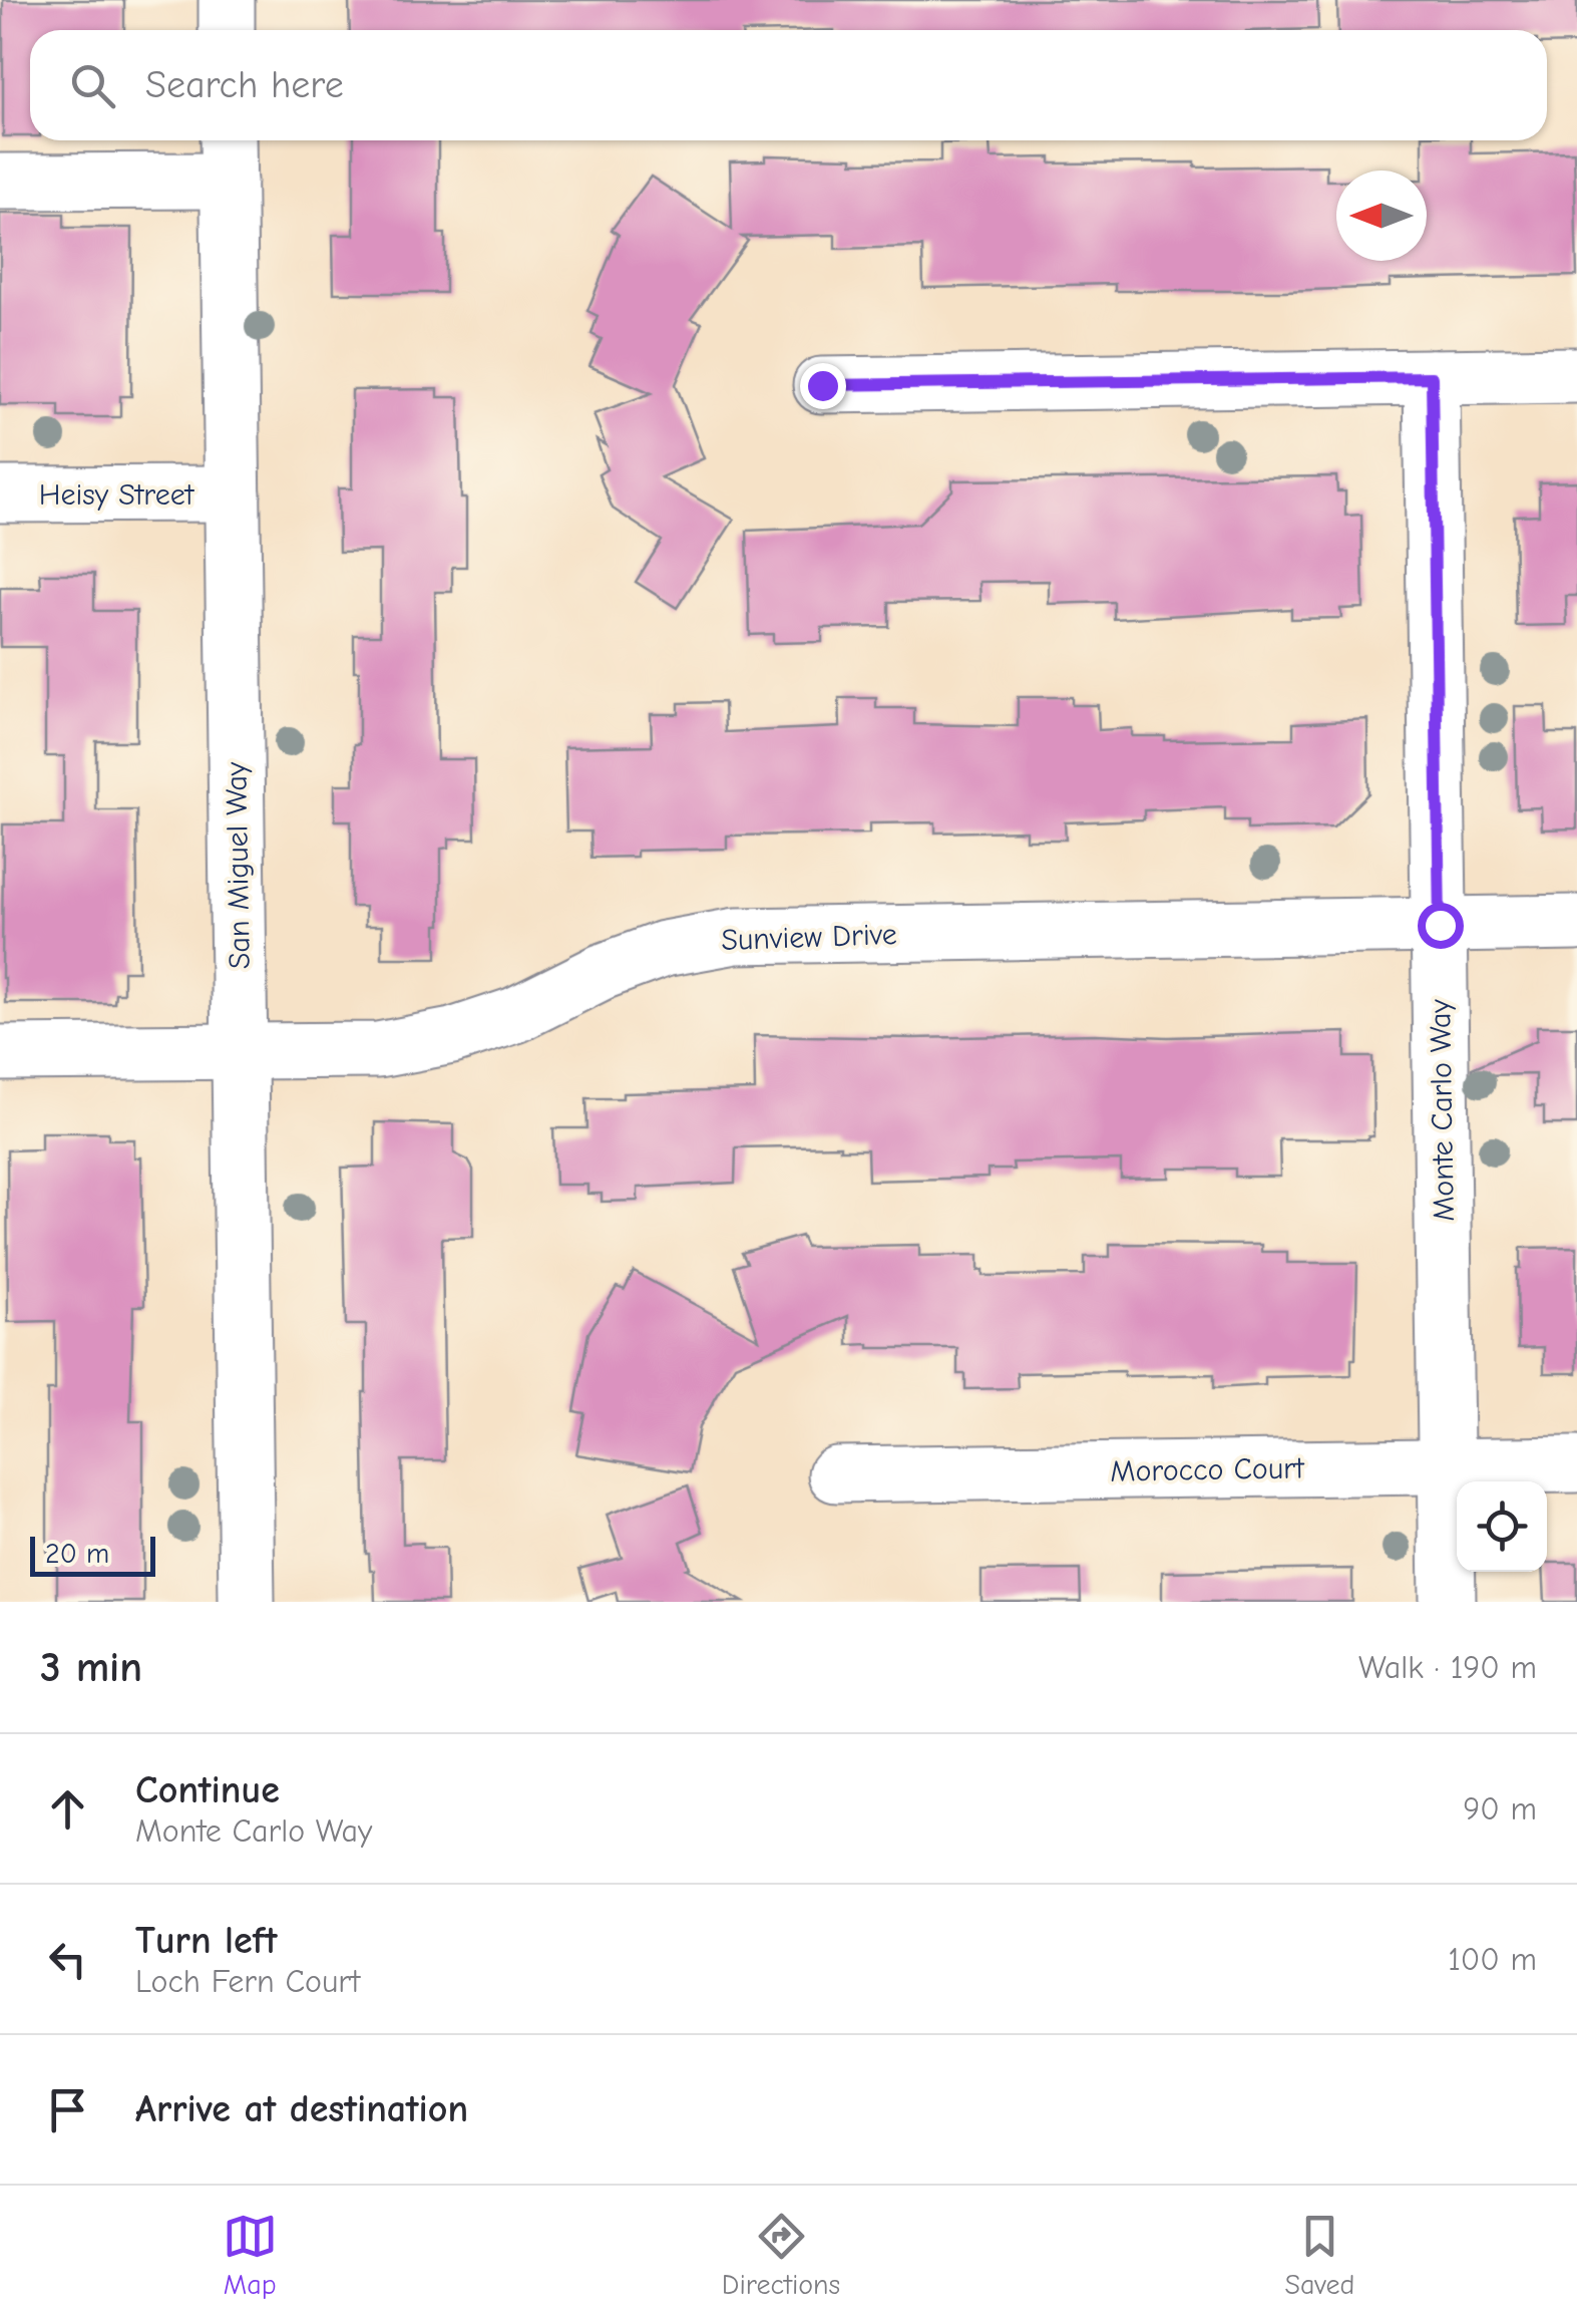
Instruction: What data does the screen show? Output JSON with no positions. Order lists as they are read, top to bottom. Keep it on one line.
{"streets":{"street":["Heisy Street","San Miguel Way","Sunview Drive","Monte Carlo Way","Morocco Court"]},"crossings":[["Heisy Street","San Miguel Way"],["San Miguel Way","Sunview Drive"],["Sunview Drive","Monte Carlo Way"],["Monte Carlo Way","Morocco Court"]],"scale_bar":"20 m","north":"left","page":{"search":"Search here","scale":"20 m","heading":["3 min","Walk · 190 m"],"list":[["Continue","Monte Carlo Way","90 m"],["Turn left","Loch Fern Court","100 m"],"Arrive at destination"],"nav":["Map","Directions","Saved"]}}
